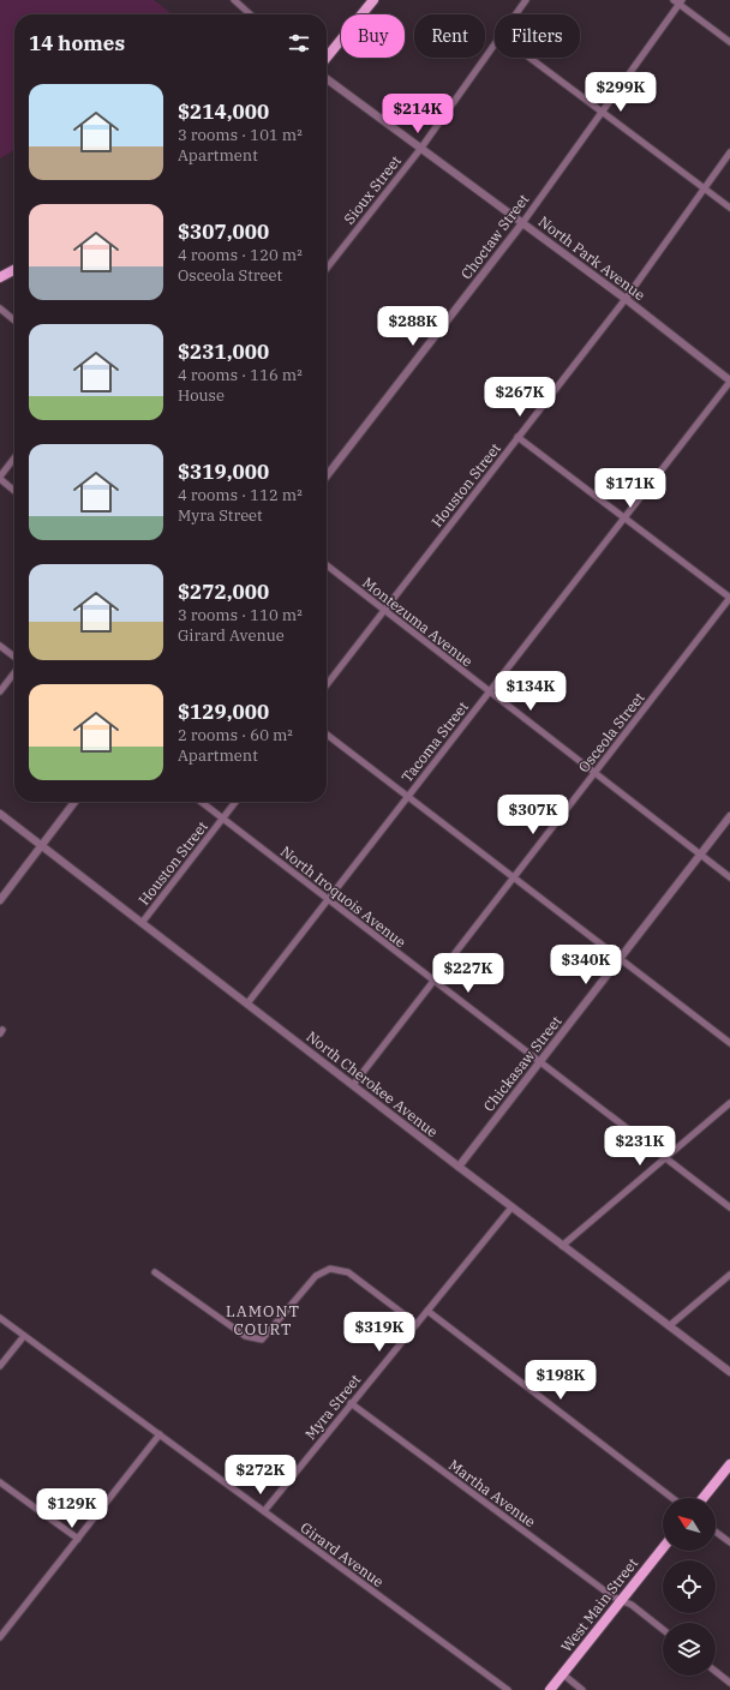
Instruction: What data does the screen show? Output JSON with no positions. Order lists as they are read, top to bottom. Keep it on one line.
{"streets":{"main road":["West Main Street"],"street":["Sioux Street","Choctaw Street","North Park Avenue","Houston Street","Montezuma Avenue","Osceola Street","Tacoma Street","North Iroquois Avenue","Chickasaw Street","North Cherokee Avenue","Myra Street","Martha Avenue","Girard Avenue"]},"crossings":[["Sioux Street","North Park Avenue"],["Choctaw Street","North Park Avenue"],["North Park Avenue","Houston Street"],["North Park Avenue","Tacoma Street"],["Houston Street","Montezuma Avenue"],["Houston Street","North Iroquois Avenue"],["Houston Street","North Cherokee Avenue"],["Montezuma Avenue","Osceola Street"],["Montezuma Avenue","Tacoma Street"],["Montezuma Avenue","Chickasaw Street"],["Osceola Street","North Iroquois Avenue"],["Osceola Street","North Cherokee Avenue"],["Tacoma Street","North Iroquois Avenue"],["Tacoma Street","North Cherokee Avenue"],["North Iroquois Avenue","Chickasaw Street"],["Chickasaw Street","North Cherokee Avenue"],["North Cherokee Avenue","Myra Street"],["Myra Street","Martha Avenue"],["Myra Street","Girard Avenue"],["Martha Avenue","West Main Street"]],"districts":["LAMONT COURT"],"north":"top left","page":{"chip":["Buy","Rent","Filters"],"heading":"14 homes","price":["$299K","$214K","$288K","$267K","$171K","$134K","$307K","$340K","$227K","$231K","$319K","$198K","$272K","$129K"],"list":[{"name":"$214,000","note":"3 rooms · 101 m² · Apartment"},{"name":"$307,000","note":"4 rooms · 120 m² · Osceola Street"},{"name":"$231,000","note":"4 rooms · 116 m² · House"},{"name":"$319,000","note":"4 rooms · 112 m² · Myra Street"},{"name":"$272,000","note":"3 rooms · 110 m² · Girard Avenue"},{"name":"$129,000","note":"2 rooms · 60 m² · Apartment"}]}}
